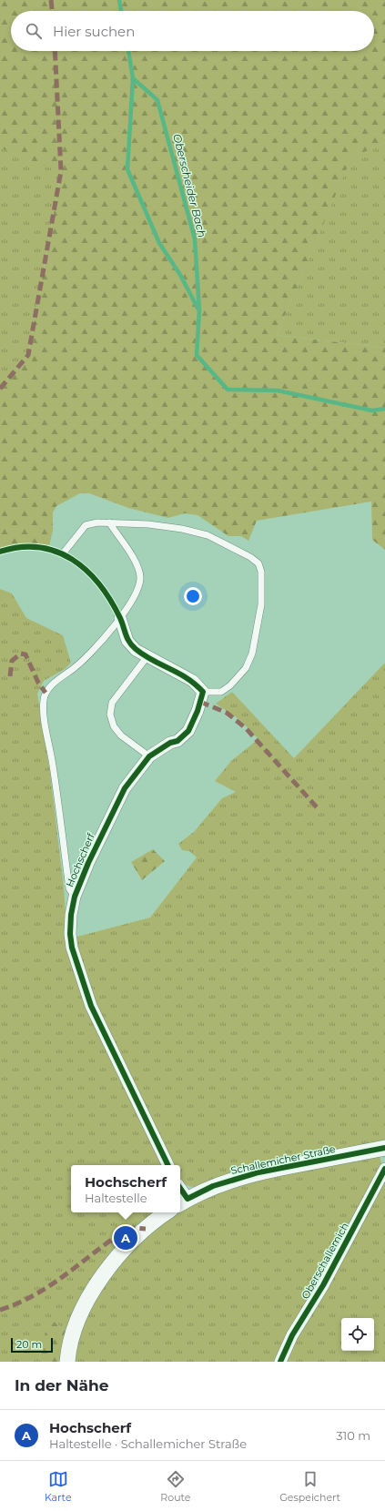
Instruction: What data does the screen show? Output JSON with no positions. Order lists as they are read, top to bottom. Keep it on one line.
{"streets":{"street":["Hochscherf","Schallemicher Straße","Oberschallemich"]},"water":["Oberscheider Bach"],"scale_bar":"20 m","page":{"search":"Hier suchen","popup":["Hochscherf","Haltestelle"],"pins":"A","scale":"20 m","heading":"In der Nähe","list":[{"mark":"A","name":"Hochscherf","note":"Haltestelle · Schallemicher Straße","value":"310 m"}],"nav":["Karte","Route","Gespeichert"]}}
